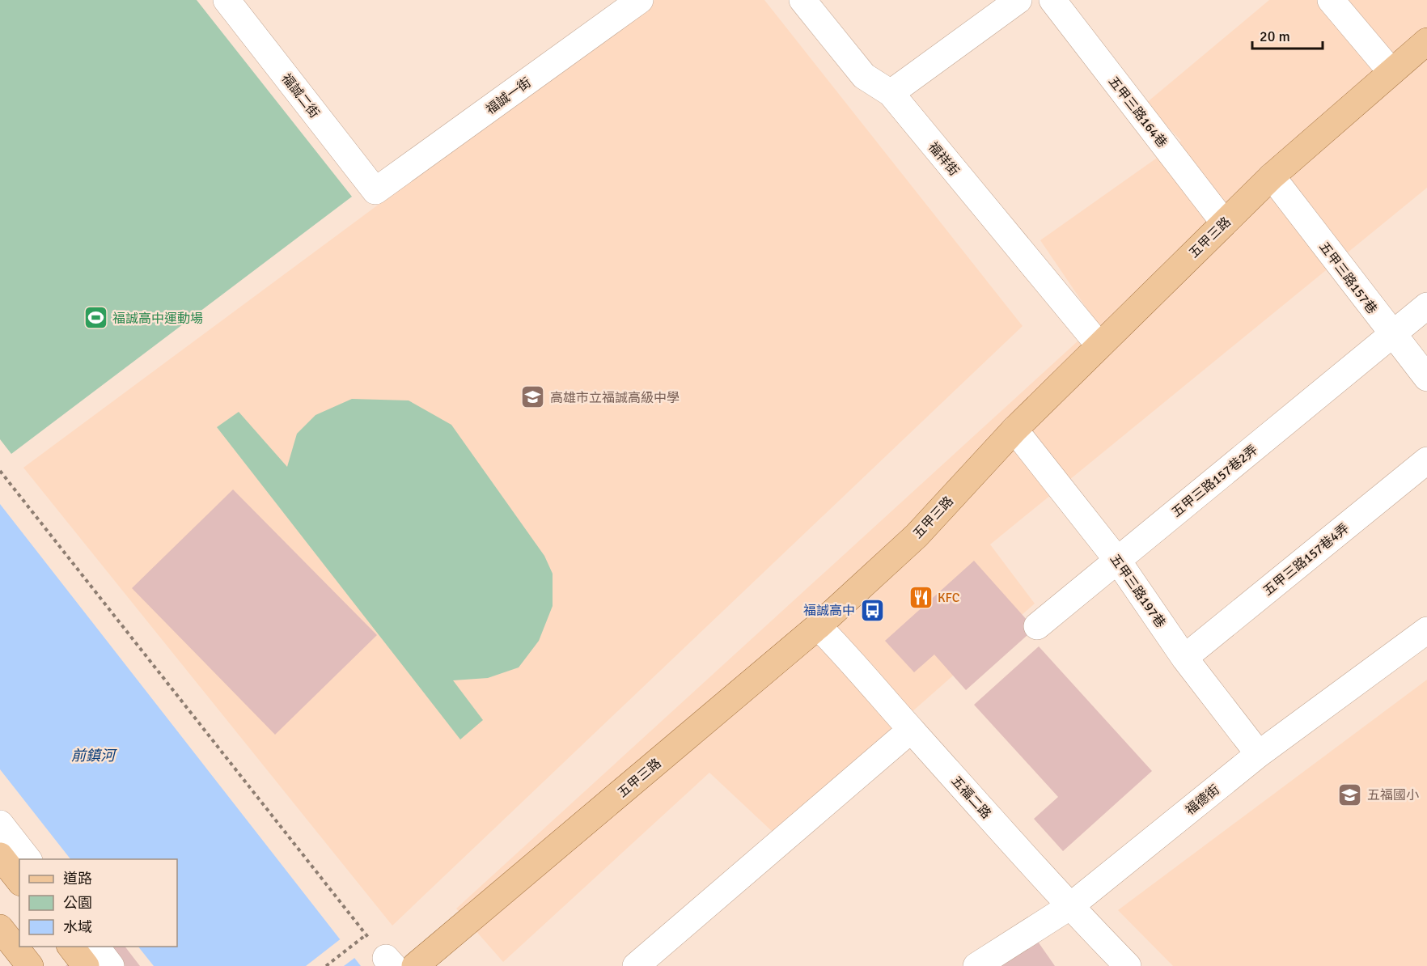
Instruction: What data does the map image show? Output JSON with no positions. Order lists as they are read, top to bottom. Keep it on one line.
{"streets":{"main road":["五甲三路"],"street":["福誠二街","福誠一街","五甲三路164巷","福祥街","五甲三路157巷","五甲三路157巷2弄","五甲三路157巷4弄","五甲三路197巷","五福二路","福德街"]},"crossings":[["福誠二街","福誠一街"],["五甲三路164巷","五甲三路"],["福祥街","五甲三路"],["五甲三路","五甲三路157巷"],["五甲三路","五甲三路197巷"],["五甲三路","五福二路"],["五甲三路157巷","五甲三路157巷2弄"],["五甲三路157巷2弄","五甲三路197巷"],["五甲三路157巷4弄","五甲三路197巷"],["五甲三路197巷","福德街"],["五福二路","福德街"]],"water":["前鎮河"],"places":{"sports":["福誠高中運動場"],"school or university":["高雄市立福誠高級中學","五福國小"],"restaurant":["KFC"],"bus stop":["福誠高中"]},"legend":["道路","公園","水域"],"scale_bar":"20 m"}
